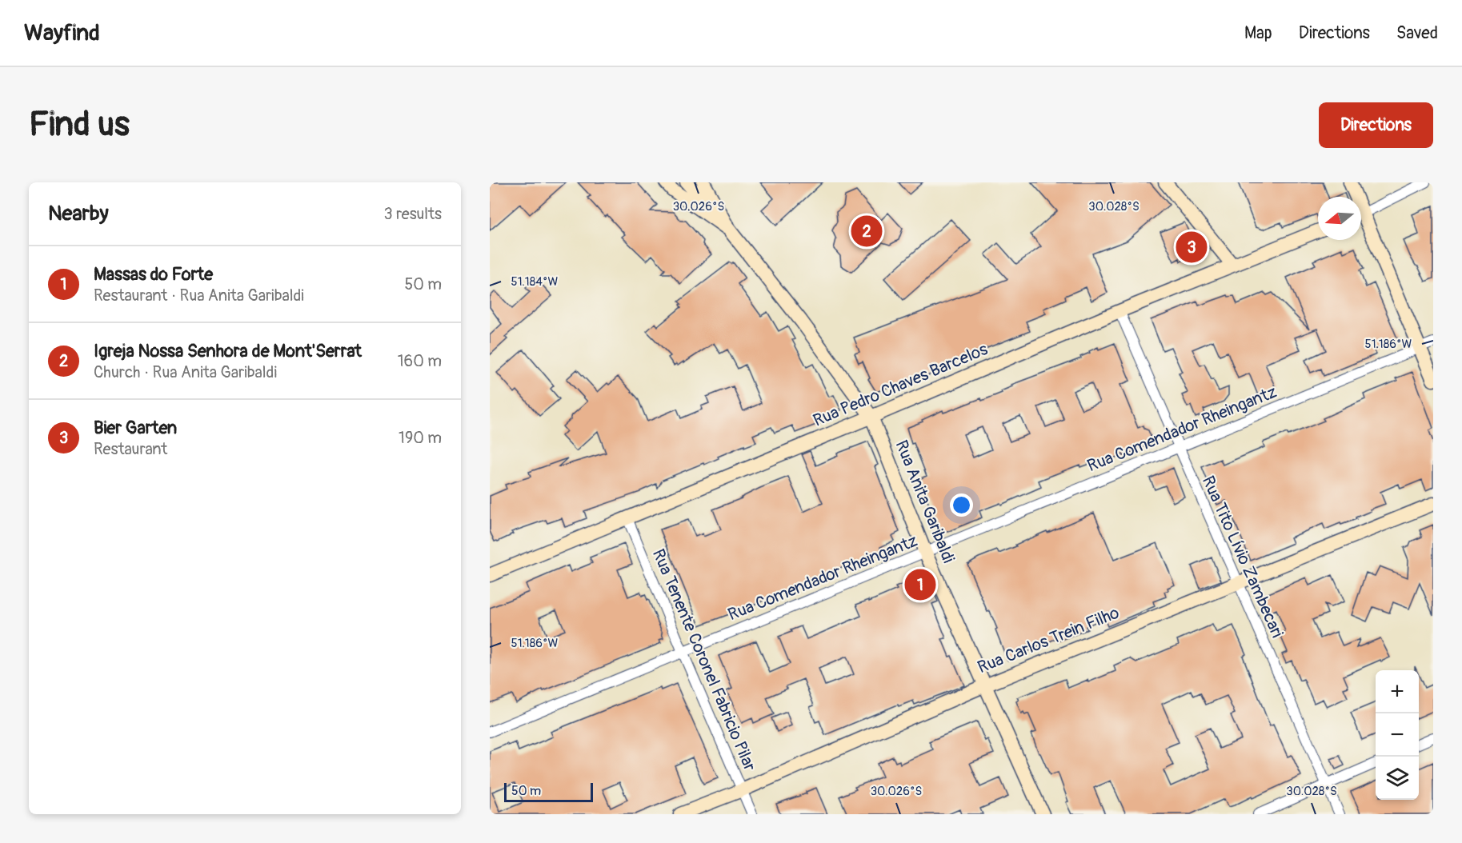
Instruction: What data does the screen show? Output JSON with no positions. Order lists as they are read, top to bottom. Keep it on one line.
{"streets":{"street":["Rua Pedro Chaves Barcelos","Rua Comendador Rheingantz","Rua Anita Garibaldi","Rua Tito Lívio Zambecari","Rua Carlos Trein Filho","Rua Tenente Coronel Fabricio Pilar"]},"crossings":[["Rua Pedro Chaves Barcelos","Rua Anita Garibaldi"],["Rua Pedro Chaves Barcelos","Rua Tito Lívio Zambecari"],["Rua Pedro Chaves Barcelos","Rua Tenente Coronel Fabricio Pilar"],["Rua Comendador Rheingantz","Rua Anita Garibaldi"],["Rua Comendador Rheingantz","Rua Tito Lívio Zambecari"],["Rua Comendador Rheingantz","Rua Tenente Coronel Fabricio Pilar"],["Rua Anita Garibaldi","Rua Carlos Trein Filho"],["Rua Tito Lívio Zambecari","Rua Carlos Trein Filho"],["Rua Carlos Trein Filho","Rua Tenente Coronel Fabricio Pilar"]],"scale_bar":"50 m","north":"left","page":{"header":"Wayfind","nav":["Map","Directions","Saved"],"buttons":"Directions","title":"Find us","heading":["Nearby","3 results"],"pins":["2","3","1"],"list":[{"mark":"1","name":"Massas do Forte","note":"Restaurant · Rua Anita Garibaldi","value":"50 m"},{"mark":"2","name":"Igreja Nossa Senhora de Mont'Serrat","note":"Church · Rua Anita Garibaldi","value":"160 m"},{"mark":"3","name":"Bier Garten","note":"Restaurant","value":"190 m"}],"map_buttons":["+","−"],"scale":"50 m"},"coordinates":["30.026°S","30.028°S","51.184°W","51.186°W"]}
